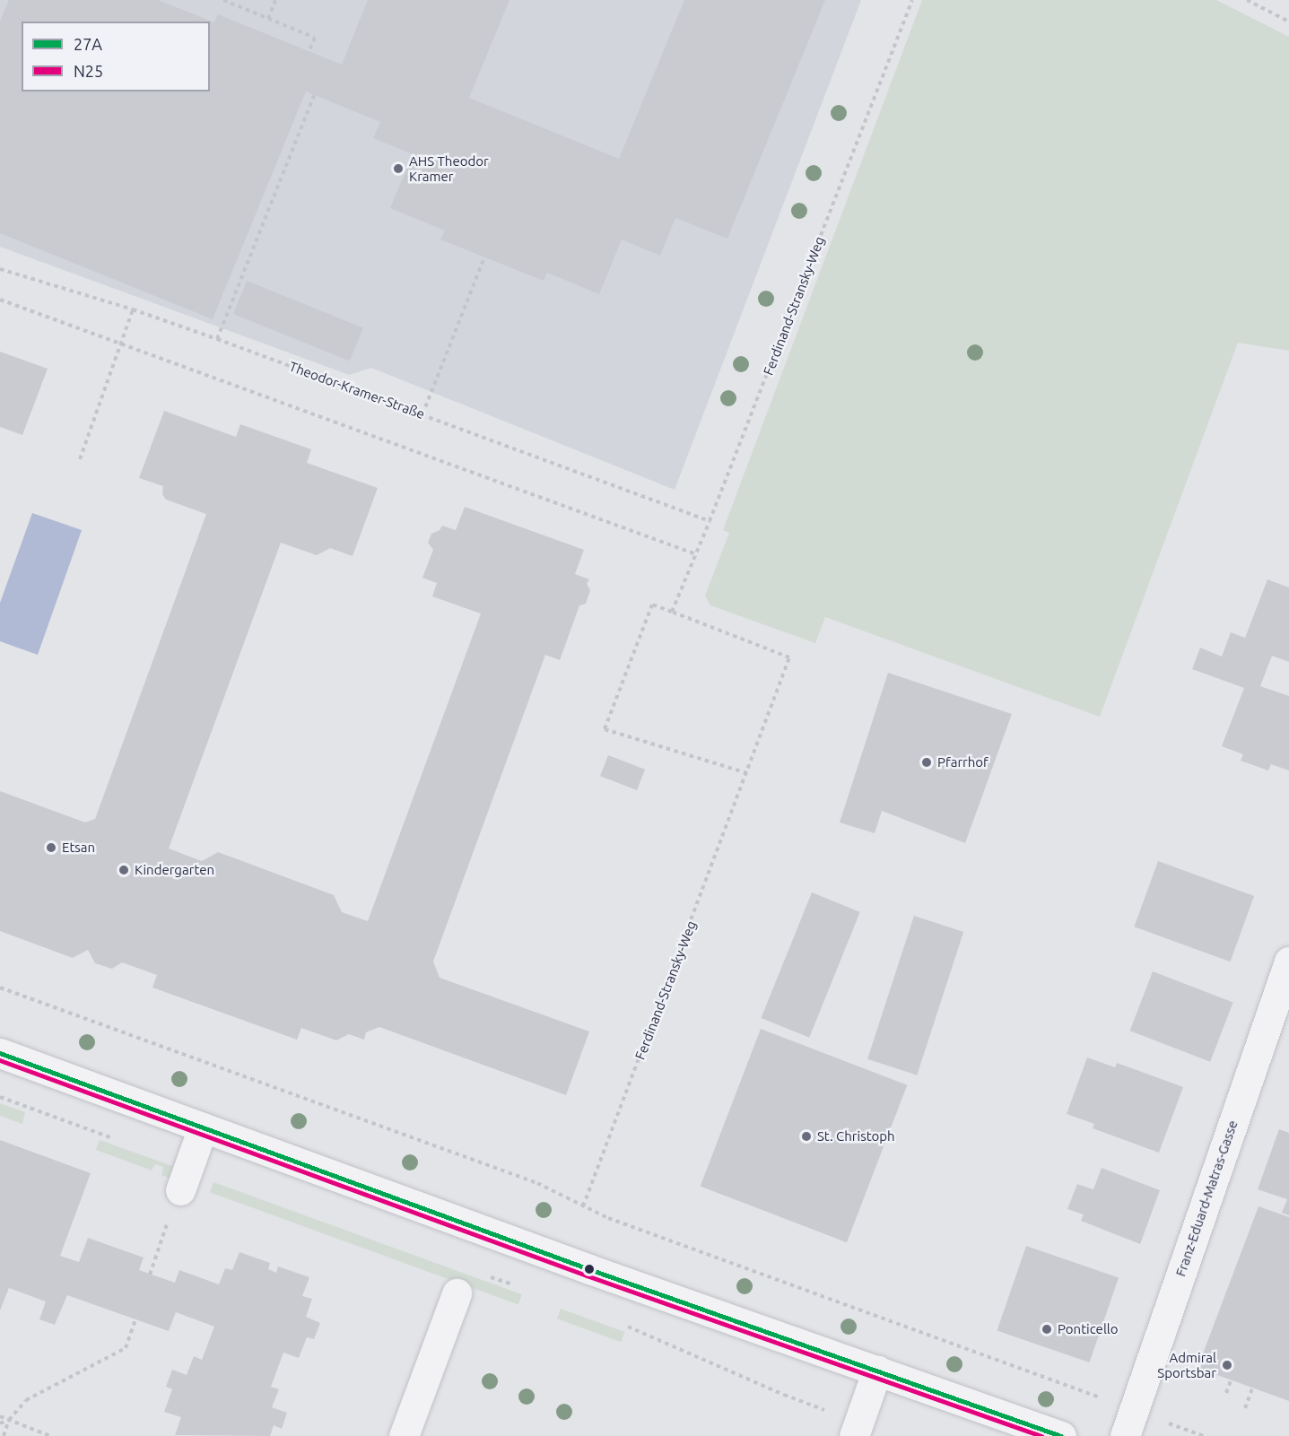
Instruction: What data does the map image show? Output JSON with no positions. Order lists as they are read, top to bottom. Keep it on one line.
{"streets":{"street":["Franz-Eduard-Matras-Gasse"],"path":["Ferdinand-Stransky-Weg","Theodor-Kramer-Straße"]},"crossings":[["Ferdinand-Stransky-Weg","Theodor-Kramer-Straße"]],"places":["AHS Theodor Kramer","Pfarrhof","Etsan","Kindergarten","St. Christoph","Ponticello","Admiral Sportsbar"],"lines":["transit line 27A","transit line N25"],"legend":["27A","N25"]}
